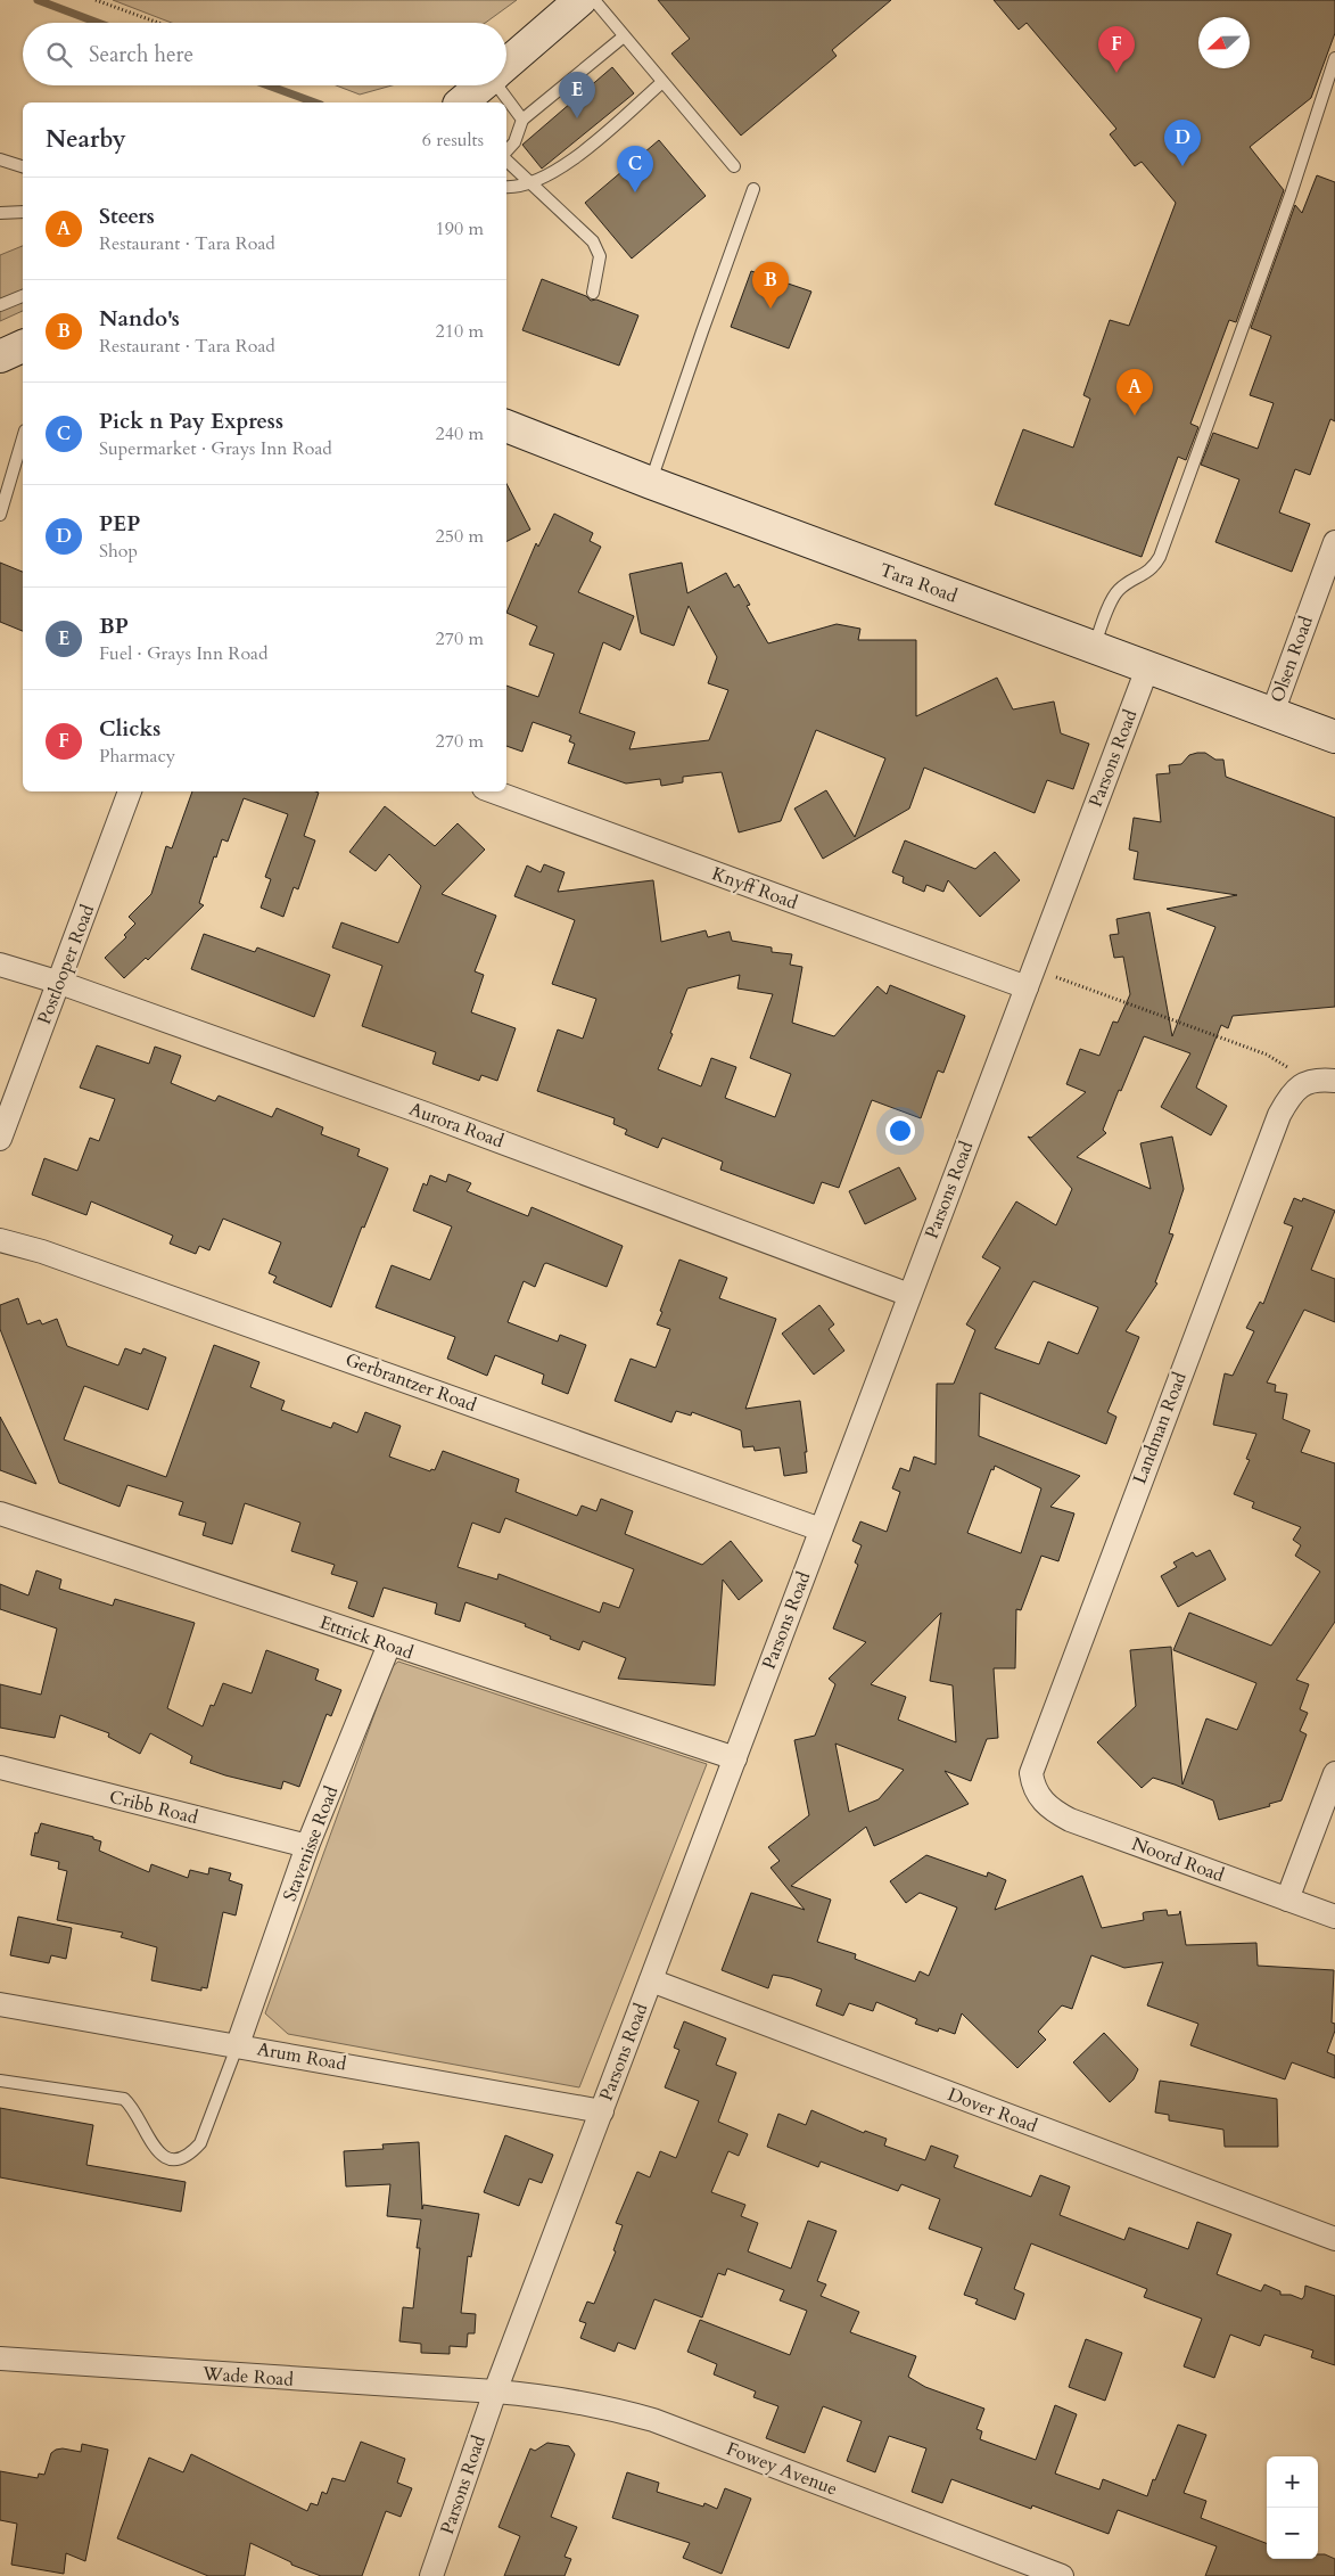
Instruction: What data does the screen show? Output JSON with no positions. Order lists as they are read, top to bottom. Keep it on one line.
{"streets":{"street":["Tara Road","Olsen Road","Parsons Road","Knyff Road","Postlooper Road","Aurora Road","Gerbrantzer Road","Landman Road","Ettrick Road","Cribb Road","Stavenisse Road","Noord Road","Arum Road","Dover Road","Wade Road","Fowey Avenue"]},"crossings":[["Tara Road","Olsen Road"],["Tara Road","Parsons Road"],["Parsons Road","Knyff Road"],["Parsons Road","Aurora Road"],["Parsons Road","Gerbrantzer Road"],["Parsons Road","Ettrick Road"],["Parsons Road","Arum Road"],["Parsons Road","Dover Road"],["Parsons Road","Wade Road"],["Parsons Road","Fowey Avenue"],["Postlooper Road","Aurora Road"],["Landman Road","Noord Road"],["Ettrick Road","Stavenisse Road"],["Cribb Road","Stavenisse Road"],["Stavenisse Road","Arum Road"],["Wade Road","Fowey Avenue"]],"north":"left","page":{"search":"Search here","pins":["F","E","D","C","B","A"],"heading":["Nearby","6 results"],"list":[{"mark":"A","name":"Steers","note":"Restaurant · Tara Road","value":"190 m"},{"mark":"B","name":"Nando's","note":"Restaurant · Tara Road","value":"210 m"},{"mark":"C","name":"Pick n Pay Express","note":"Supermarket · Grays Inn Road","value":"240 m"},{"mark":"D","name":"PEP","note":"Shop","value":"250 m"},{"mark":"E","name":"BP","note":"Fuel · Grays Inn Road","value":"270 m"},{"mark":"F","name":"Clicks","note":"Pharmacy","value":"270 m"}],"map_buttons":["+","−"]}}
